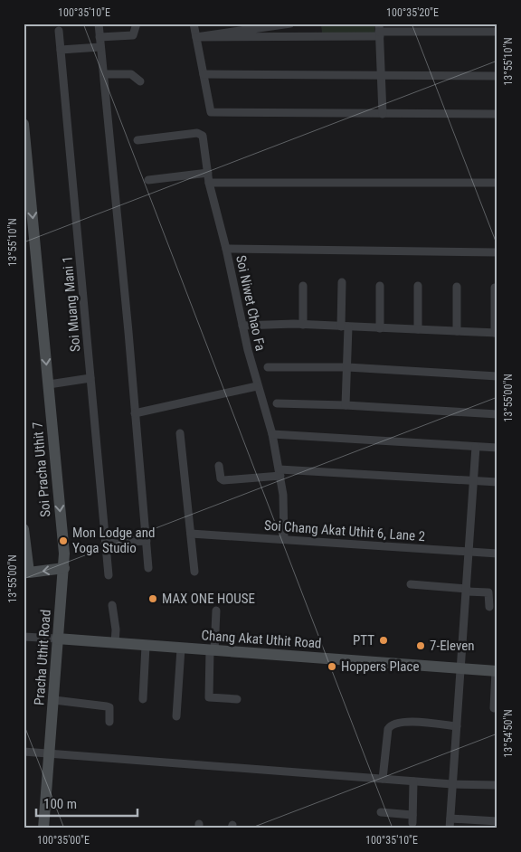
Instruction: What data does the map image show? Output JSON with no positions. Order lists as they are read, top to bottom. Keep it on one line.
{"streets":{"street":["Soi Niwet Chao Fa","Soi Muang Mani 1","Soi Pracha Uthit 7","Soi Chang Akat Uthit 6, Lane 2","Chang Akat Uthit Road","Pracha Uthit Road"]},"crossings":[["Soi Niwet Chao Fa","Soi Chang Akat Uthit 6, Lane 2"],["Soi Pracha Uthit 7","Pracha Uthit Road"],["Chang Akat Uthit Road","Pracha Uthit Road"]],"places":["Mon Lodge and Yoga Studio","MAX ONE HOUSE","PTT","7-Eleven","Hoppers Place"],"scale_bar":"100 m","coordinates":["100°35'10\"E","100°35'20\"E","13°55'10\"N","13°55'00\"N","13°54'50\"N","100°35'00\"E"]}
